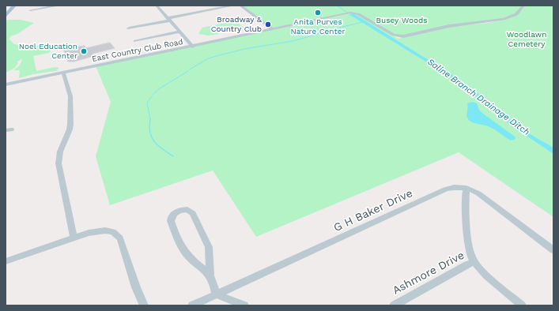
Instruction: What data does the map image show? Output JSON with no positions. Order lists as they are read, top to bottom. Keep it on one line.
{"streets":{"street":["East Country Club Road","G H Baker Drive","Ashmore Drive"]},"water":["Saline Branch Drainage Ditch"],"parks":["Busey Woods","Woodlawn Cemetery"],"places":["Anita Purves Nature Center","Broadway & Country Club","Noel Education Center"]}
